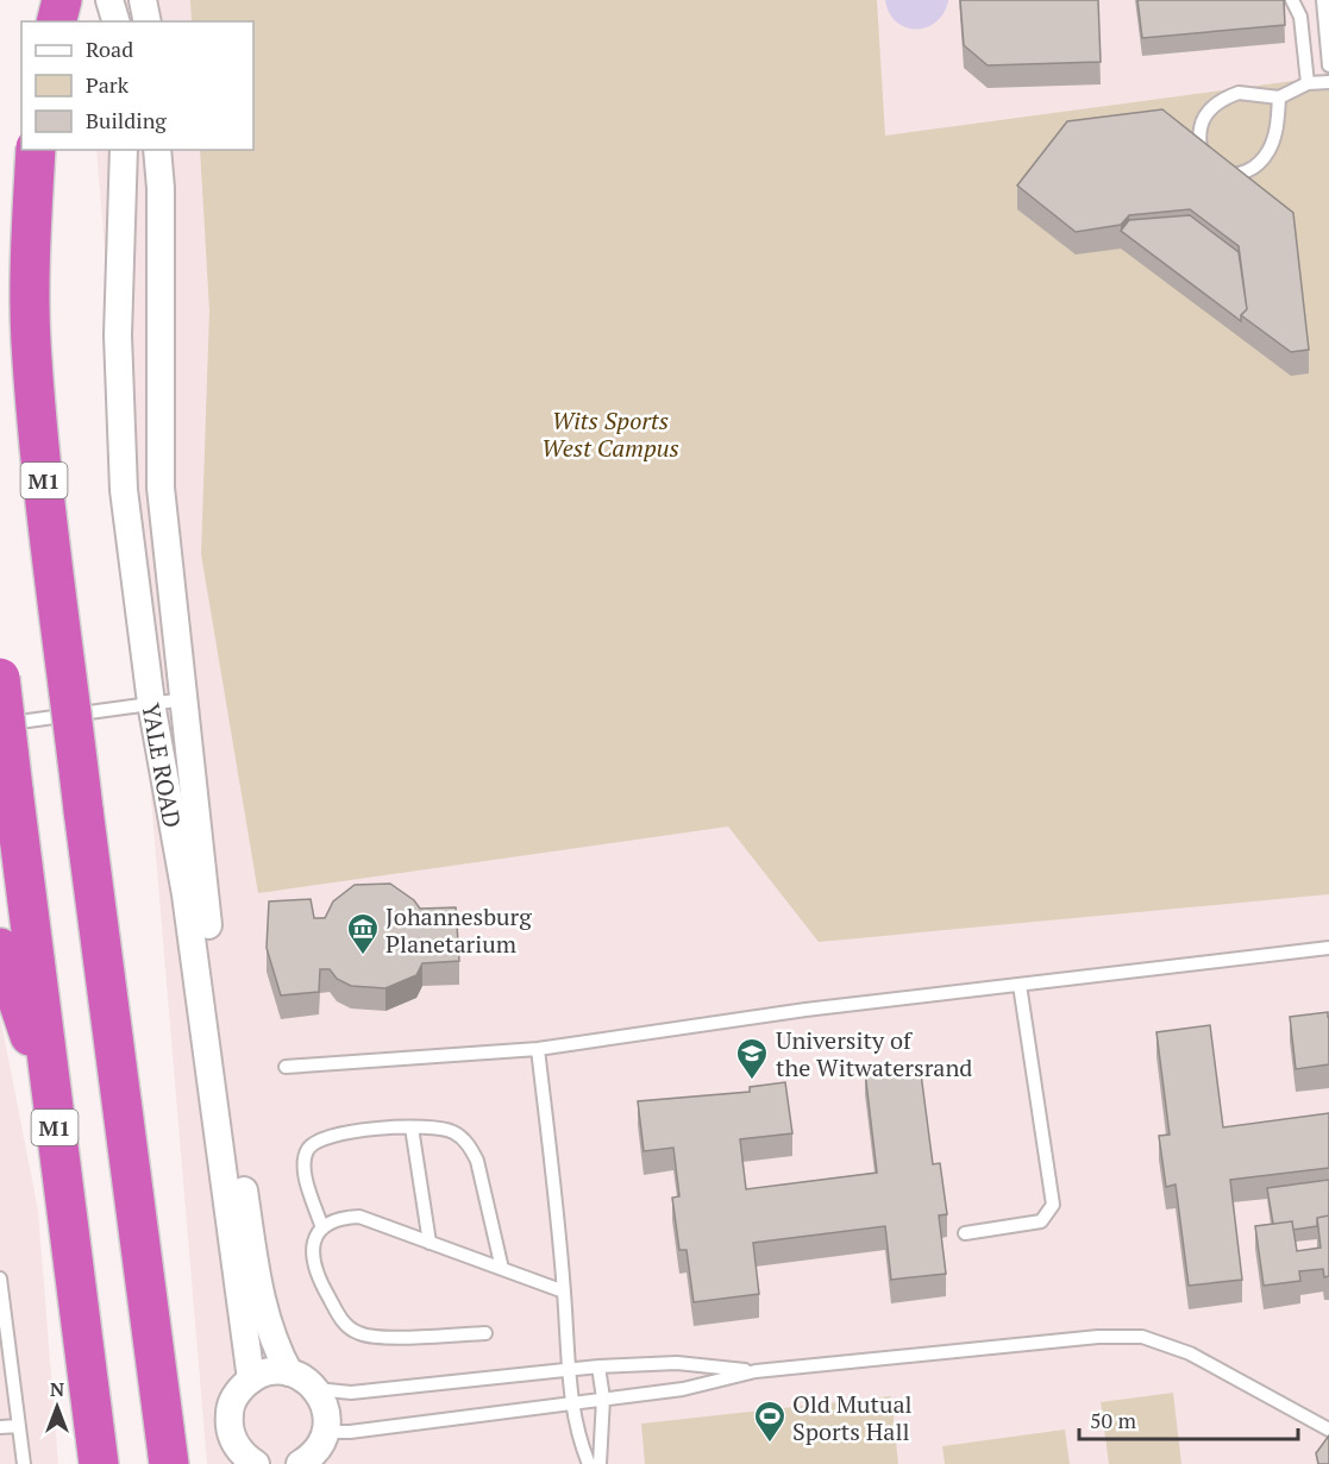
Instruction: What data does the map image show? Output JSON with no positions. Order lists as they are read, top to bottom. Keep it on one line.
{"streets":{"highway":["M1"],"street":["YALE ROAD"]},"parks":["Wits Sports West Campus"],"places":{"museum":["Johannesburg Planetarium"],"school or university":["University of the Witwatersrand"],"sports":["Old Mutual Sports Hall"]},"legend":["Road","Park","Building"],"scale_bar":"50 m","north":"top"}
